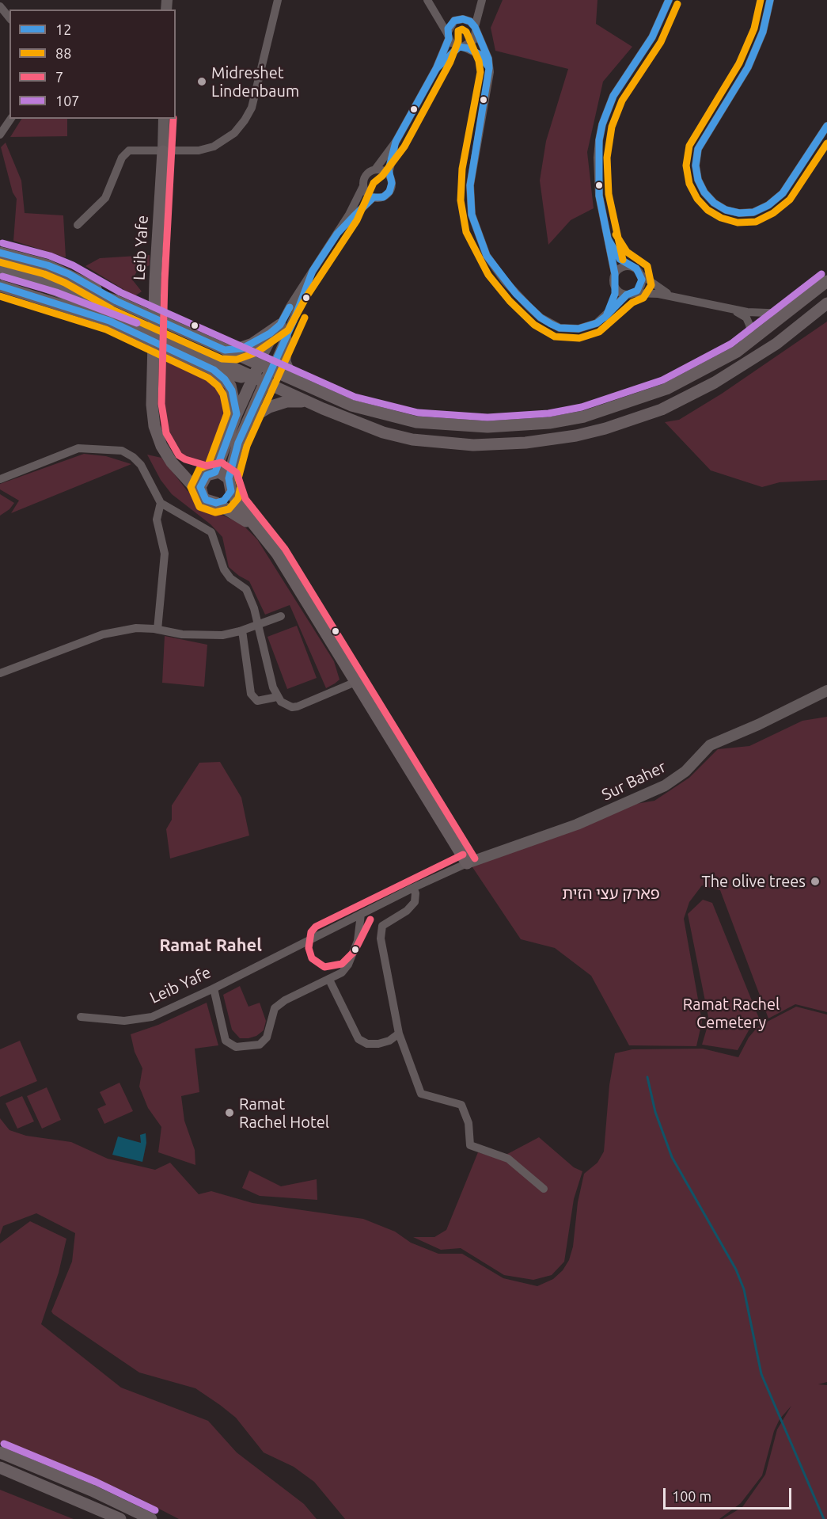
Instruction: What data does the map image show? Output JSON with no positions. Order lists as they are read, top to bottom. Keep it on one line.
{"streets":{"main road":["Leib Yafe"],"street":["Sur Baher"]},"crossings":[["Leib Yafe","Sur Baher"]],"districts":["Ramat Rahel"],"parks":["פארק עצי הזית","Ramat Rachel Cemetery"],"places":["Midreshet Lindenbaum","The olive trees","Ramat Rachel Hotel"],"lines":["transit line 12","transit line 88","transit line 7","transit line 107"],"legend":["12","88","7","107"],"scale_bar":"100 m"}
